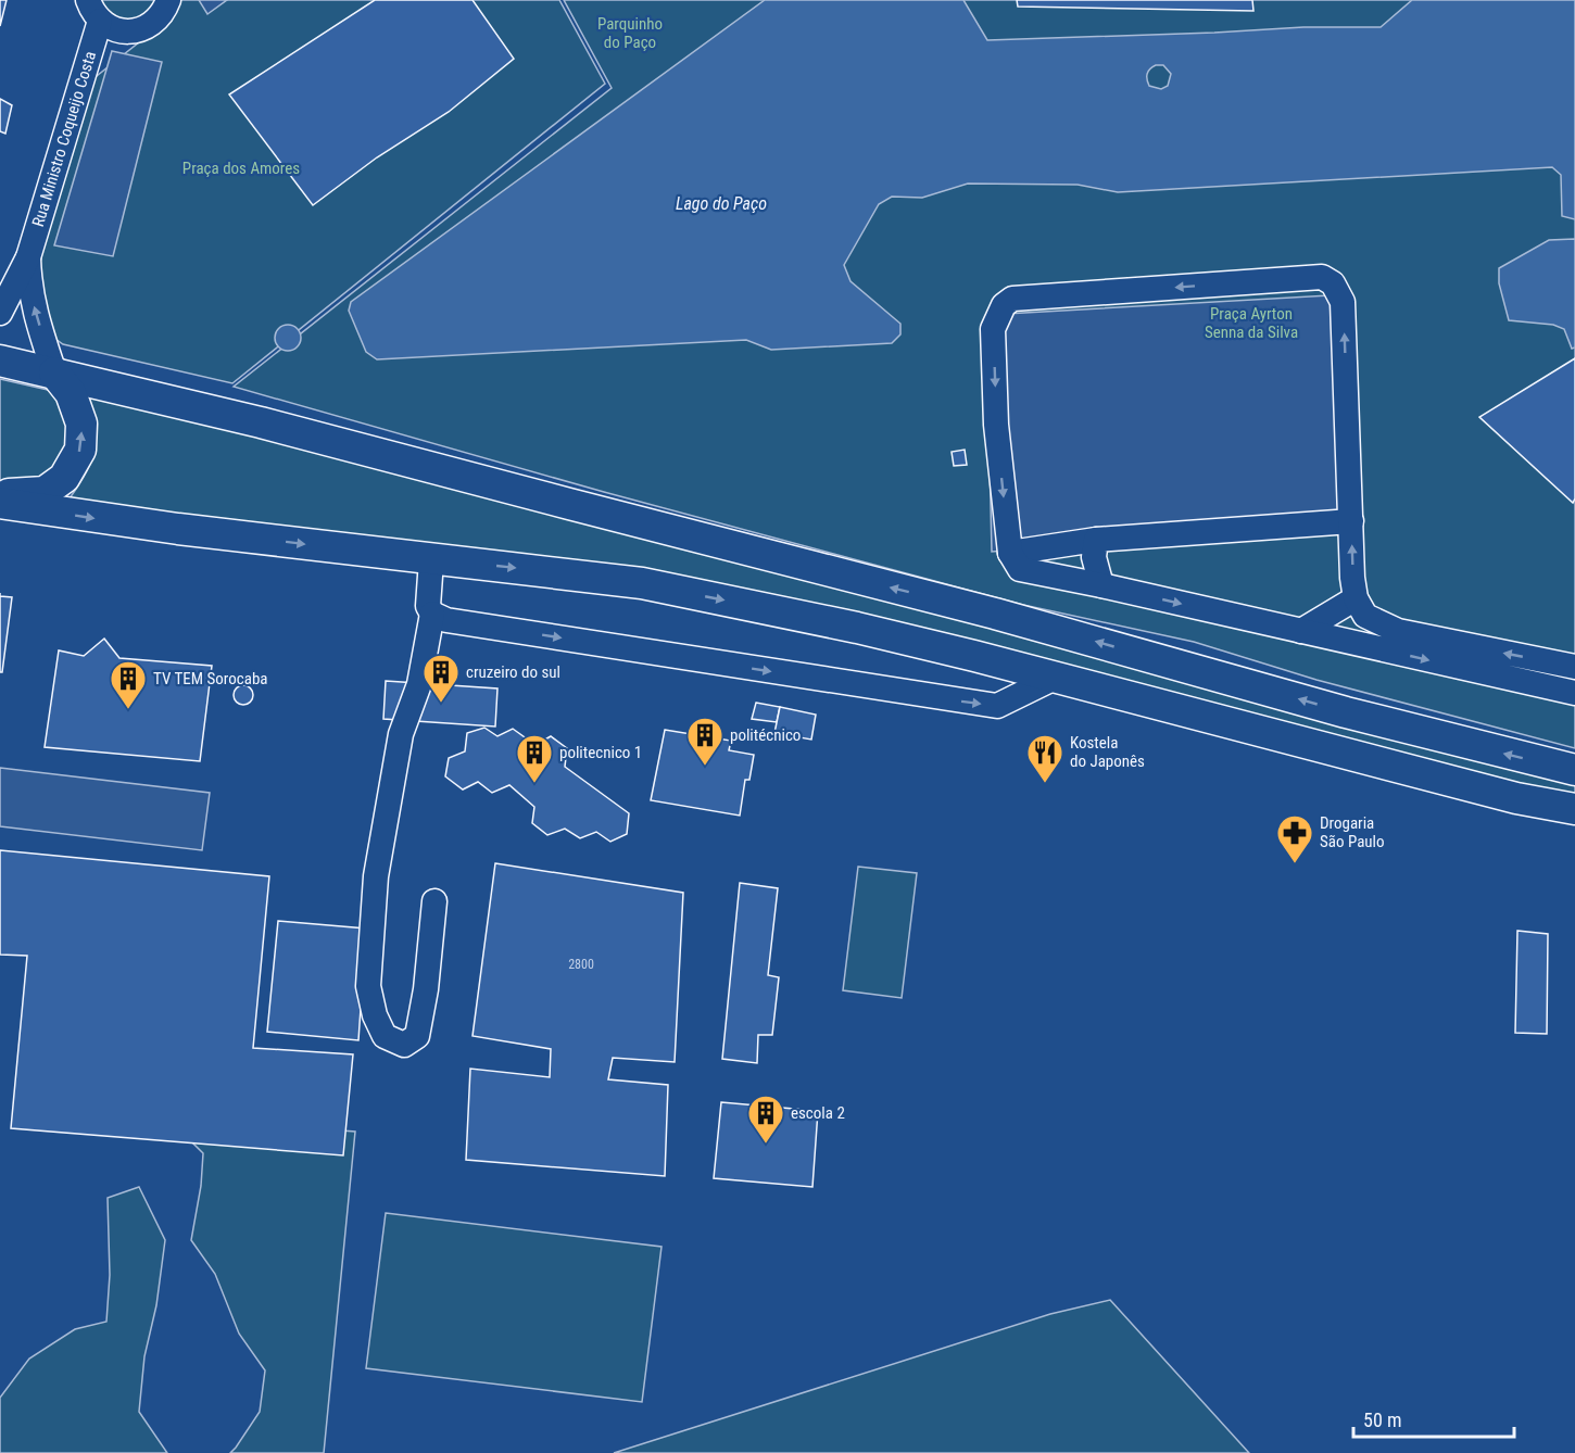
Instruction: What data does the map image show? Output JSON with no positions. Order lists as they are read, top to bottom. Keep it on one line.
{"streets":{"street":["Rua Ministro Coqueijo Costa"]},"water":["Lago do Paço"],"parks":["Parquinho do Paço","Praça dos Amores","Praça Ayrton Senna da Silva"],"places":{"building":["cruzeiro do sul","TV TEM Sorocaba","politécnico","politecnico 1","escola 2"],"restaurant":["Kostela do Japonês"],"pharmacy":["Drogaria São Paulo"]},"house_numbers":["2800"],"scale_bar":"50 m"}
